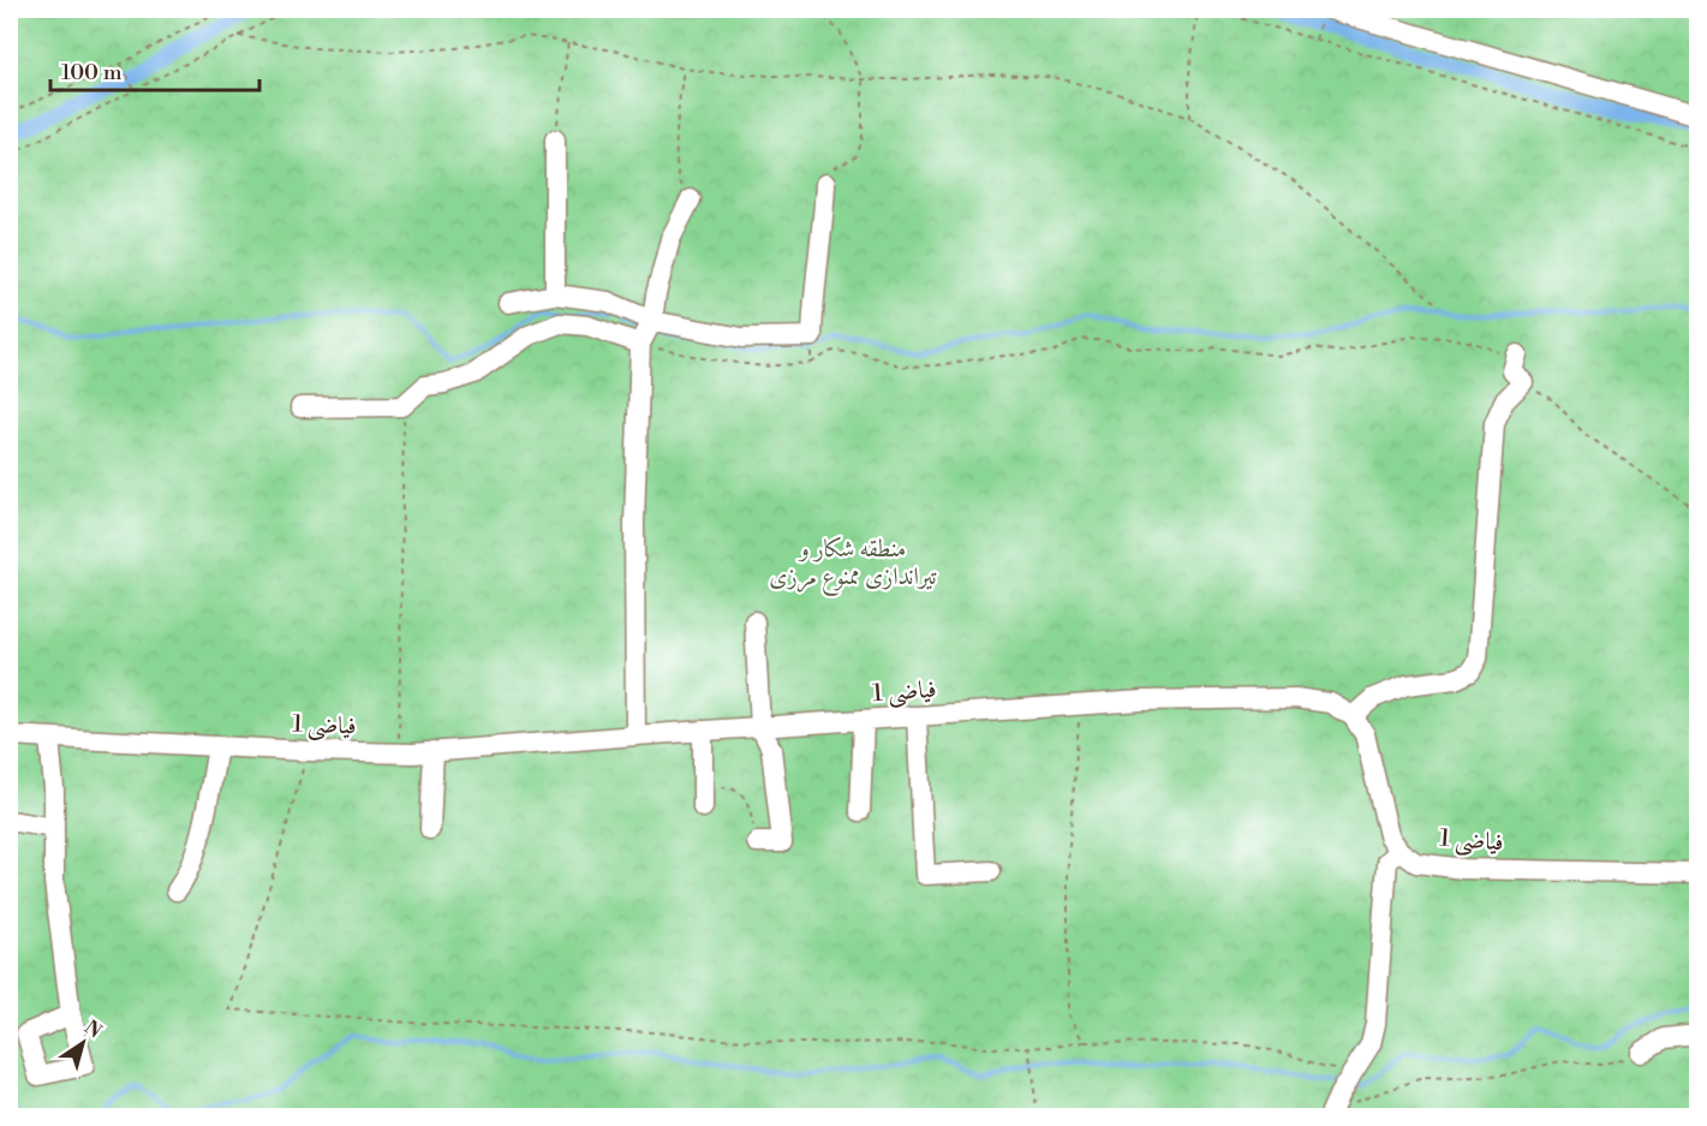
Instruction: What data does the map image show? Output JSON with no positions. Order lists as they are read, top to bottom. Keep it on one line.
{"streets":{"street":["فیاضی 1"]},"parks":["منطقه شکار و تیراندازی ممنوع مرزی"],"scale_bar":"100 m","north":"top right"}
